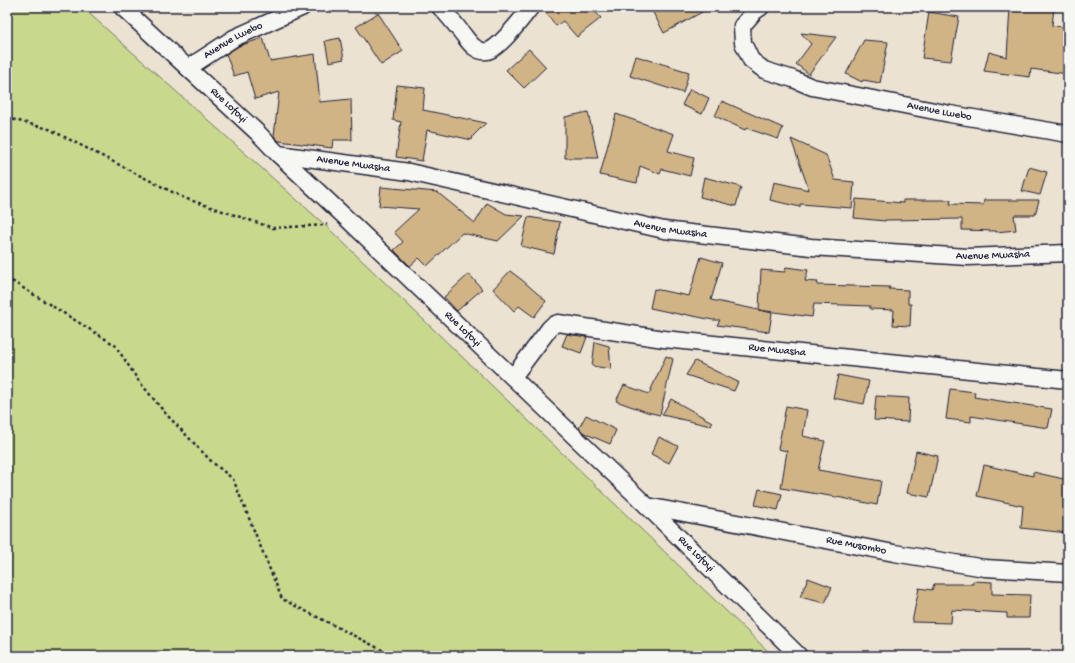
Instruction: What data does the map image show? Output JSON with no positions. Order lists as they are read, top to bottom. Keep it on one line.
{"streets":{"street":["Avenue Lwebo","Rue Lofoyi","Avenue Mwasha","Rue Mwasha","Rue Musombo"]},"crossings":[["Avenue Lwebo","Rue Lofoyi"],["Rue Lofoyi","Avenue Mwasha"],["Rue Lofoyi","Rue Mwasha"],["Rue Lofoyi","Rue Musombo"]]}
